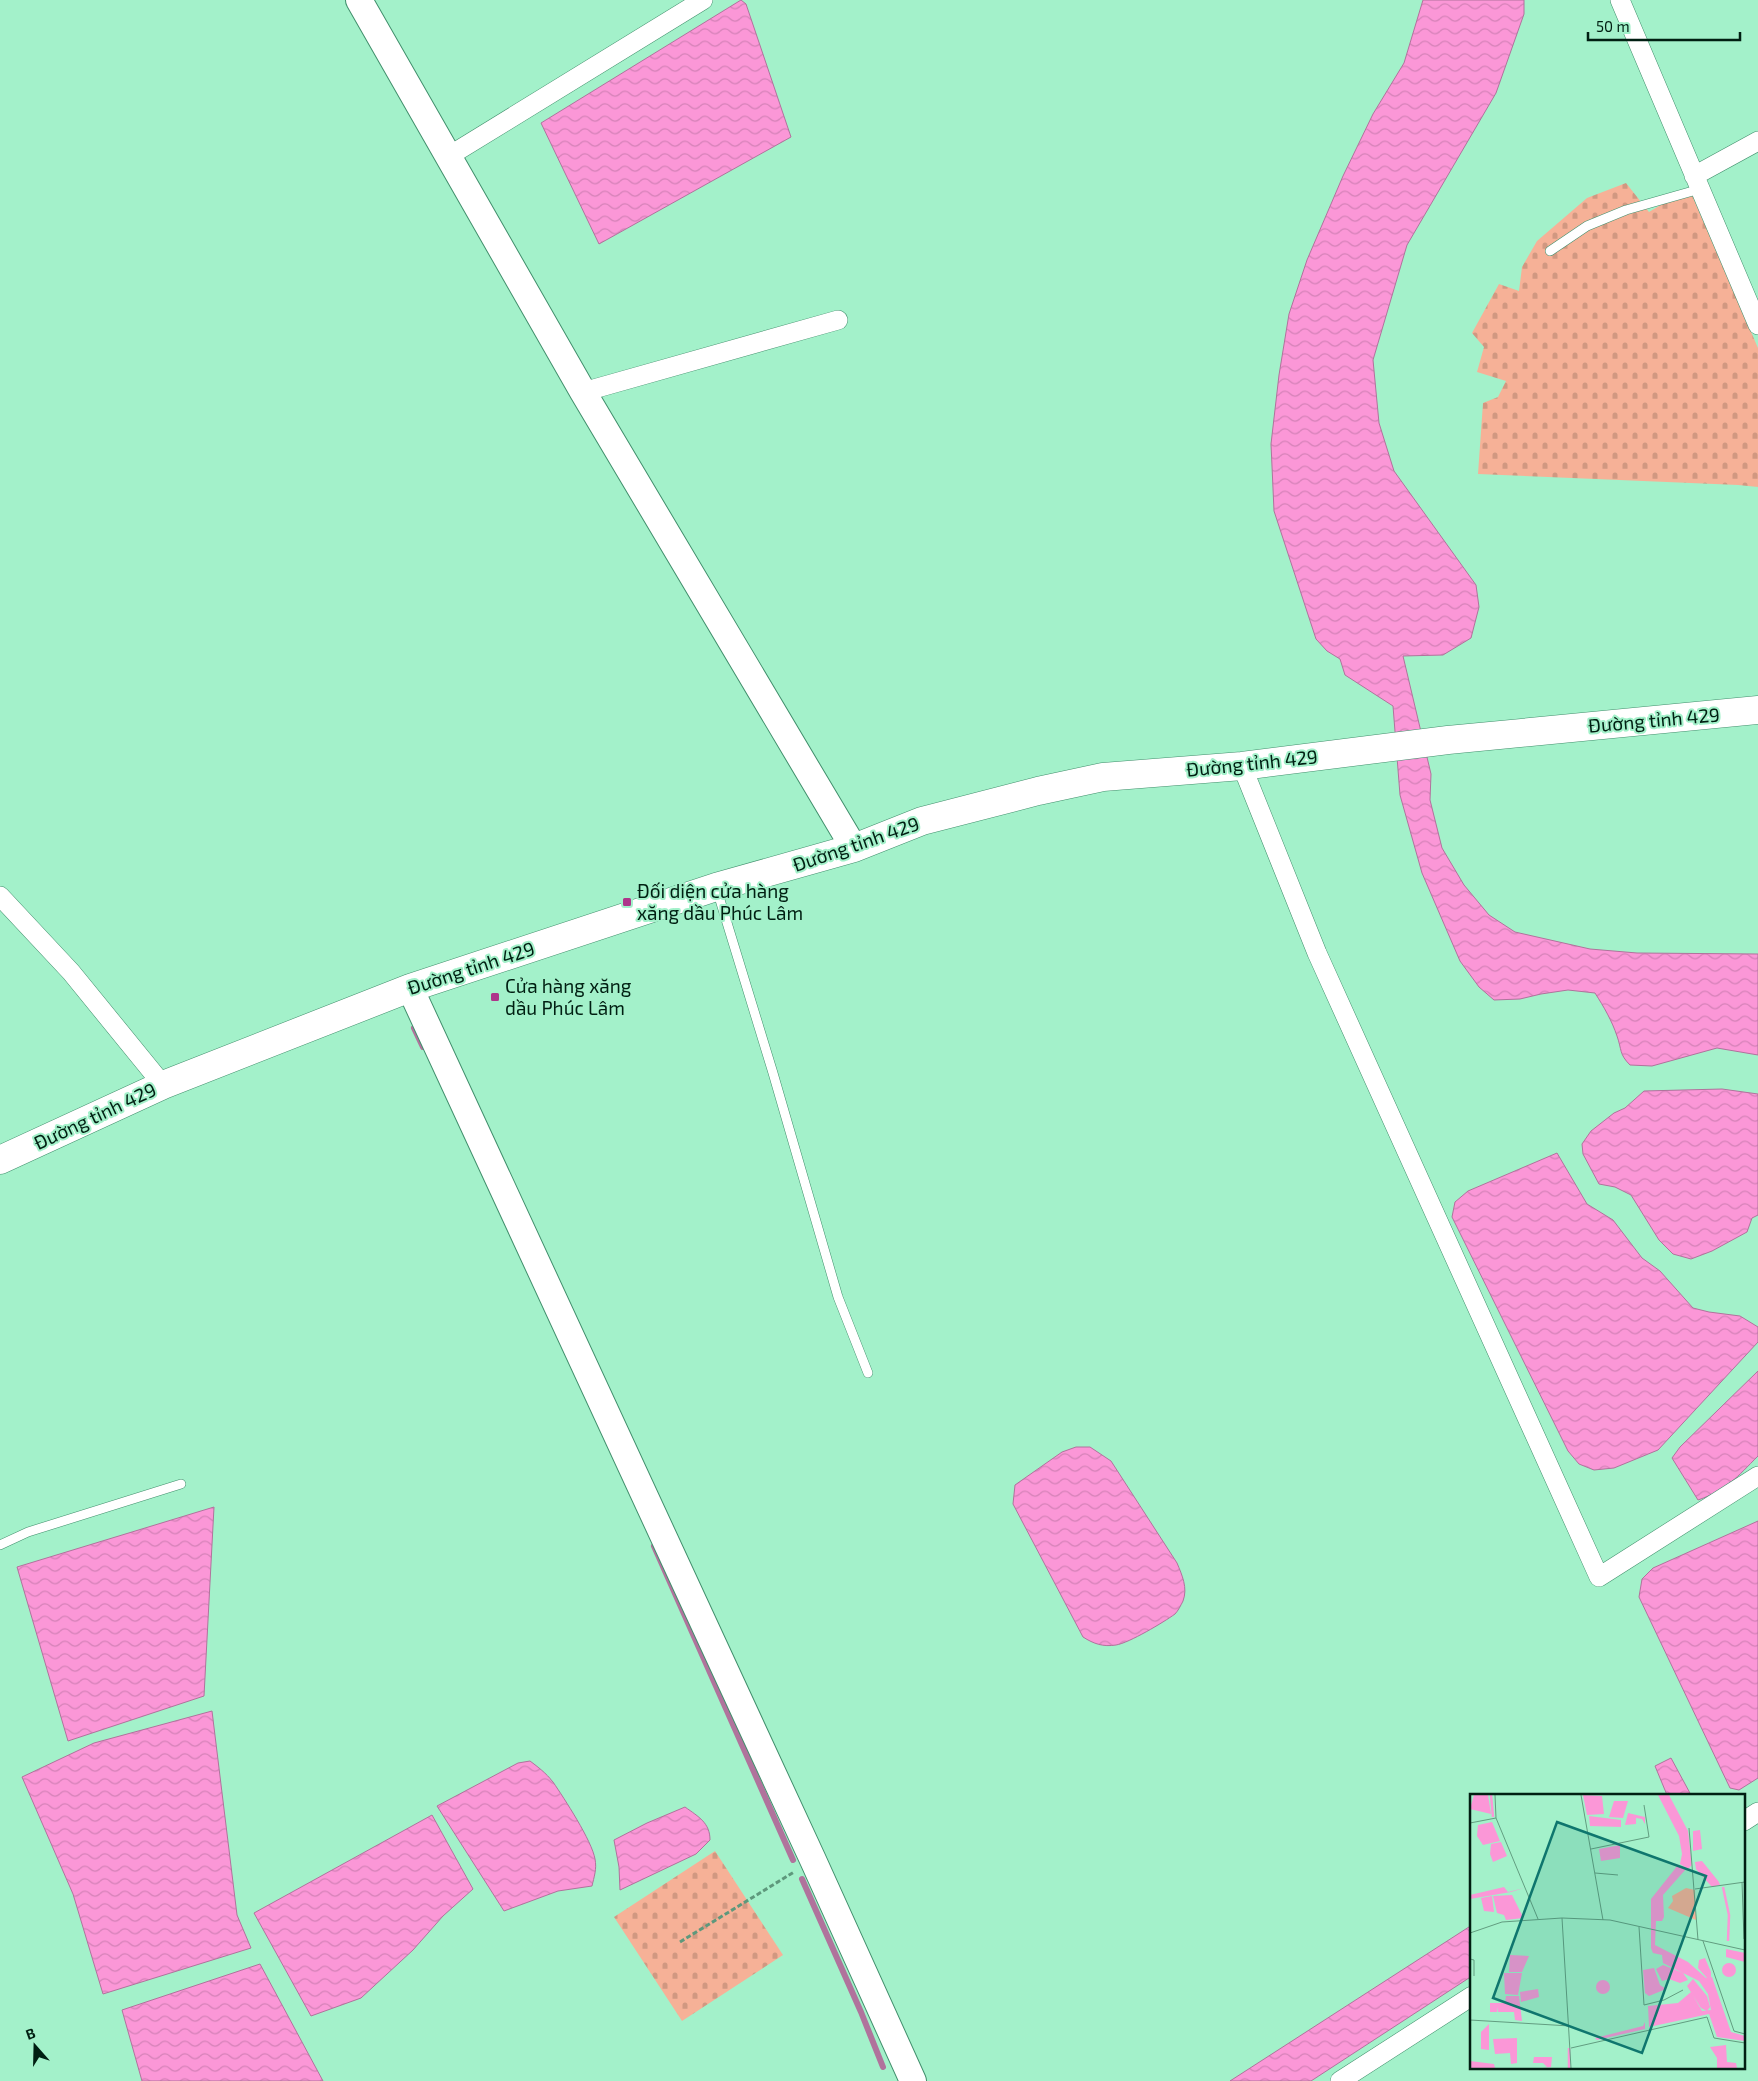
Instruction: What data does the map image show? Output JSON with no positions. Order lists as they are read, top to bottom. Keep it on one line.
{"streets":{"main road":["Đường tỉnh 429"]},"places":{"transit":["Đối diện cửa hàng xăng dầu Phúc Lâm","Cửa hàng xăng dầu Phúc Lâm"]},"scale_bar":"50 m","north":"top"}
